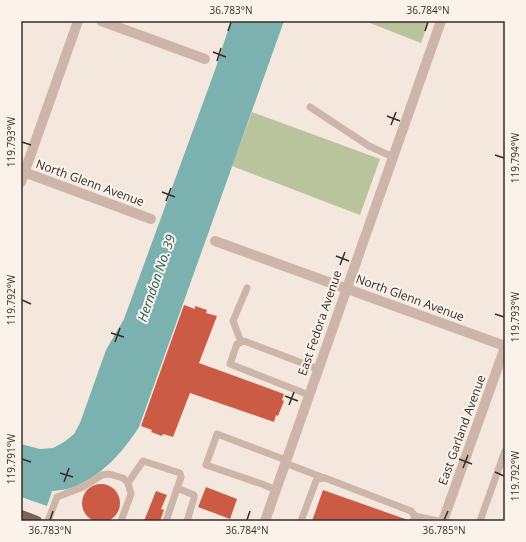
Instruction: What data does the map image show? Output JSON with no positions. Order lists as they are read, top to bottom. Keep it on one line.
{"streets":{"street":["North Glenn Avenue","East Fedora Avenue","East Garland Avenue"]},"crossings":[["North Glenn Avenue","East Fedora Avenue"],["North Glenn Avenue","East Garland Avenue"]],"water":["Herndon No. 39"],"coordinates":["36.783°N","36.784°N","119.793°W","119.794°W","119.792°W","119.791°W","36.785°N"]}
